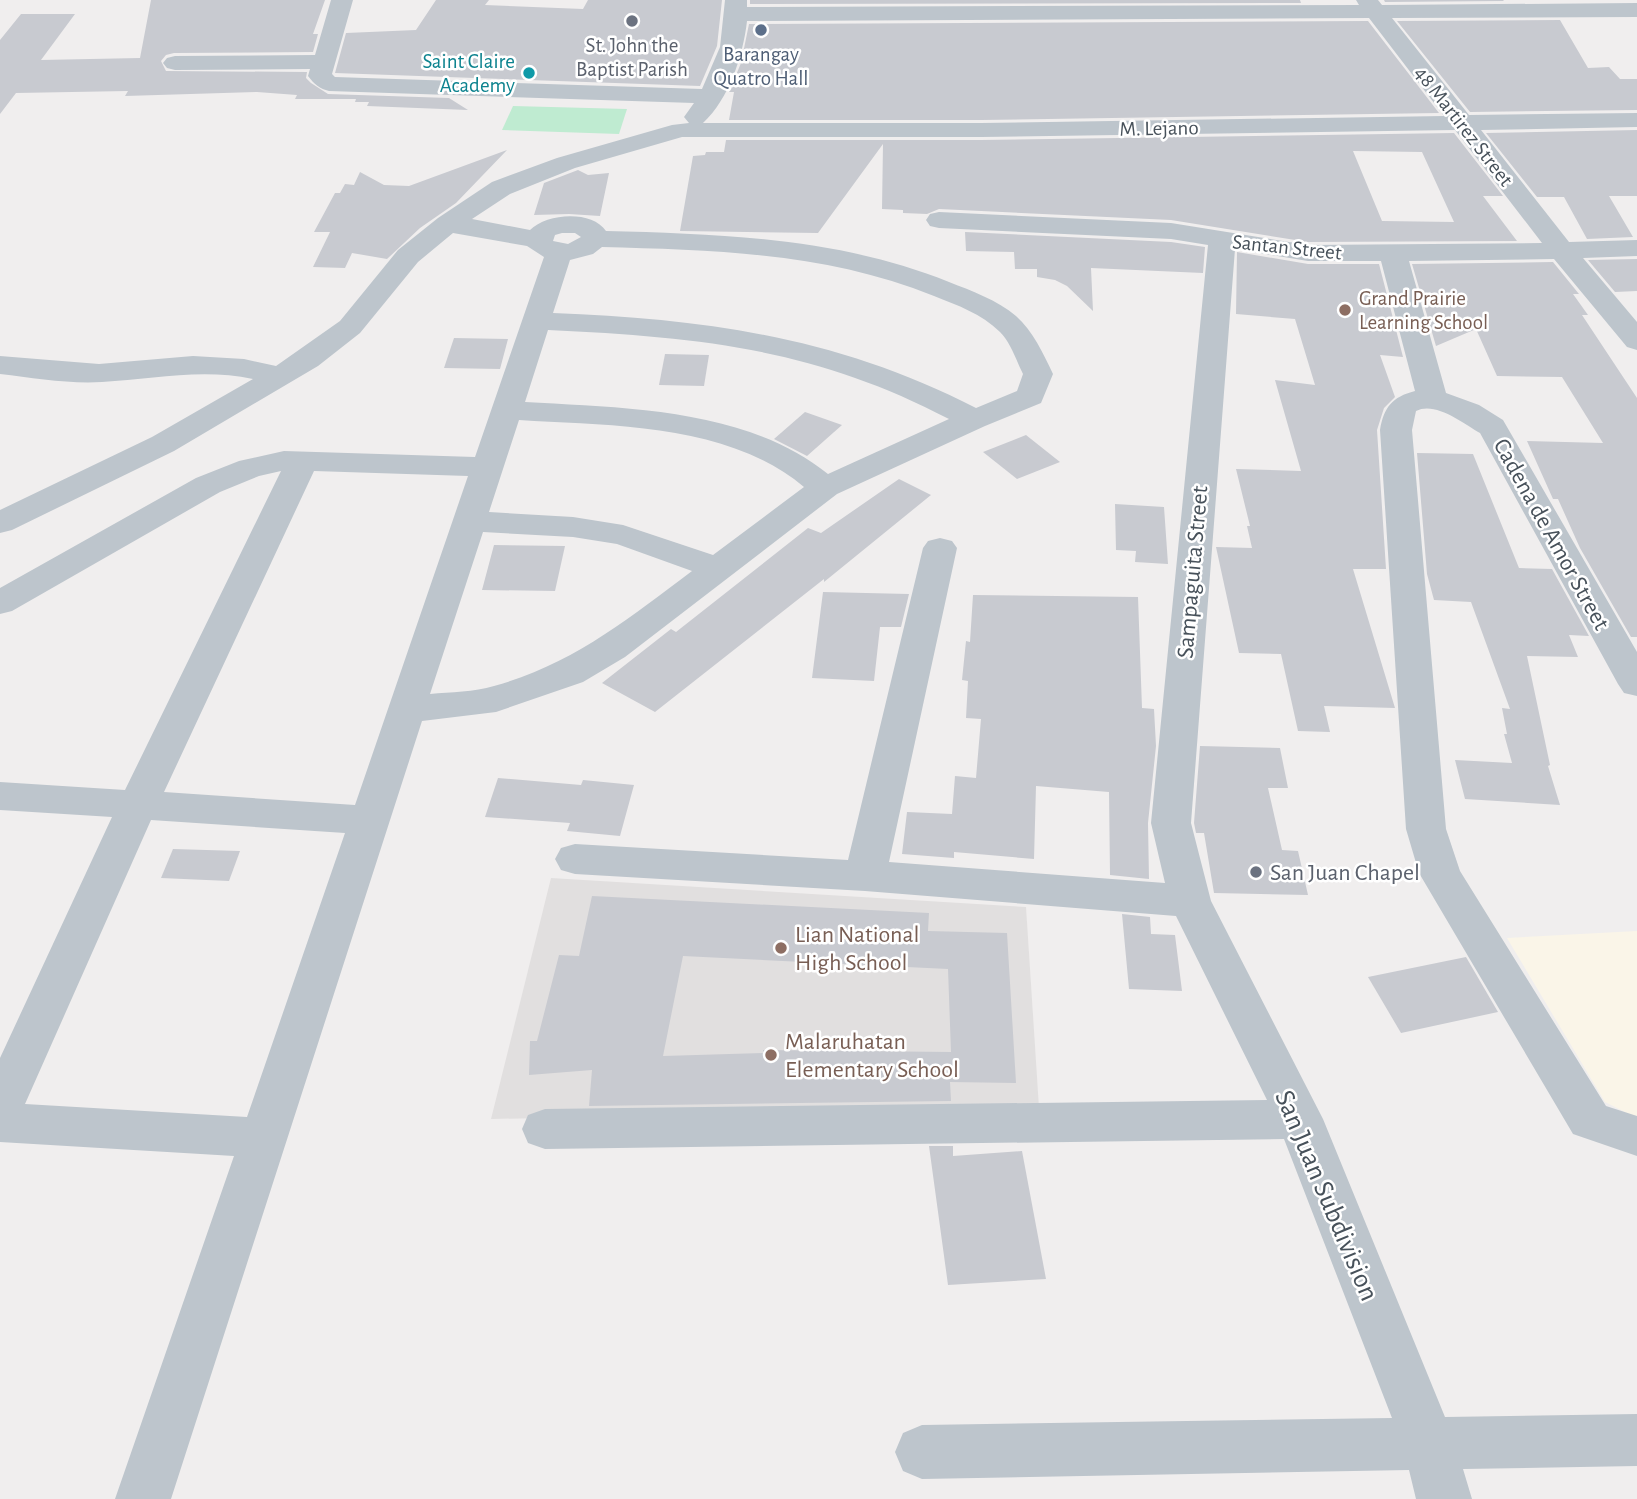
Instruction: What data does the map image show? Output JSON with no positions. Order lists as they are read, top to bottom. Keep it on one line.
{"streets":{"street":["48 Martirez Street","M. Lejano","Santan Street","Cadena de Amor Street","Sampaguita Street","San Juan Subdivision"]},"crossings":[["48 Martirez Street","M. Lejano"],["48 Martirez Street","Santan Street"],["Santan Street","Sampaguita Street"],["Sampaguita Street","San Juan Subdivision"]],"places":["St. John the Baptist Parish","Barangay Quatro Hall","Saint Claire Academy","Grand Prairie Learning School","San Juan Chapel","Lian National High School","Malaruhatan Elementary School"]}
